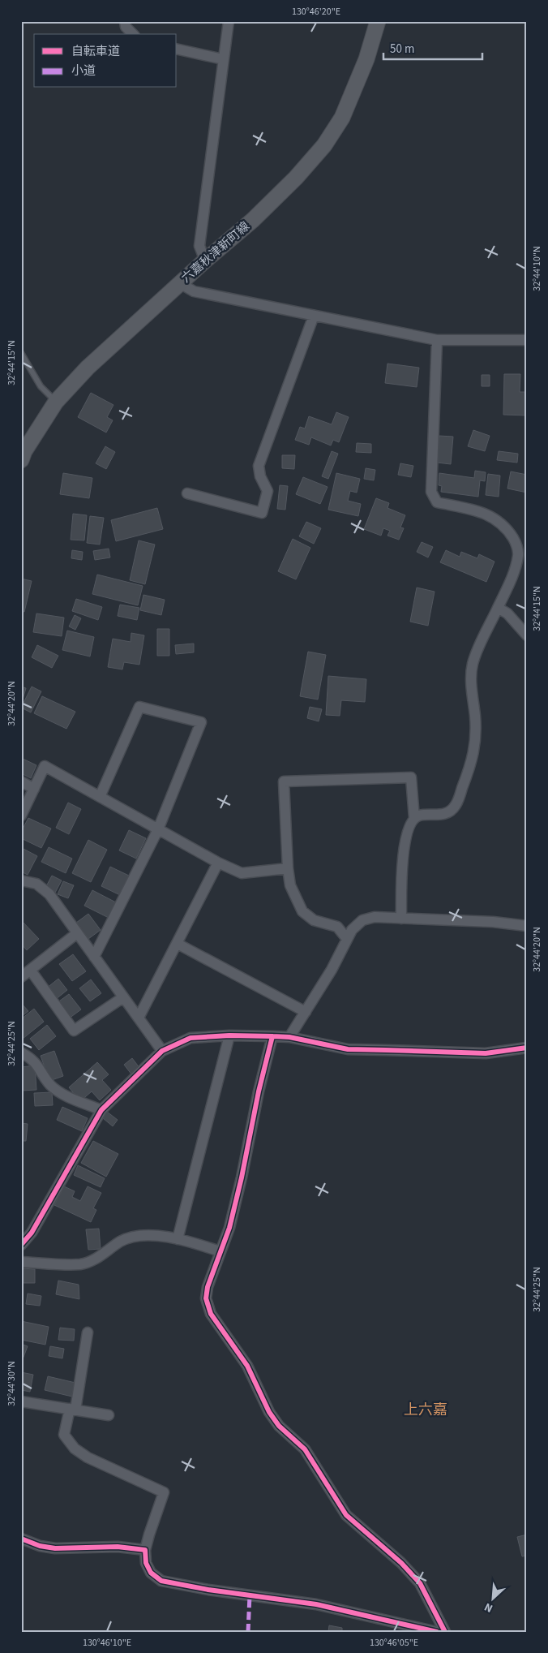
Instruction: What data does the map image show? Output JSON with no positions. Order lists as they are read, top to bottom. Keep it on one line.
{"streets":{"main road":["六嘉秋津新町線"]},"districts":["上六嘉"],"legend":["自転車道","小道"],"scale_bar":"50 m","north":"bottom left","coordinates":["130°46'20\"E","32°44'10\"N","32°44'15\"N","32°44'20\"N","32°44'25\"N","32°44'30\"N","130°46'10\"E","130°46'05\"E"]}
